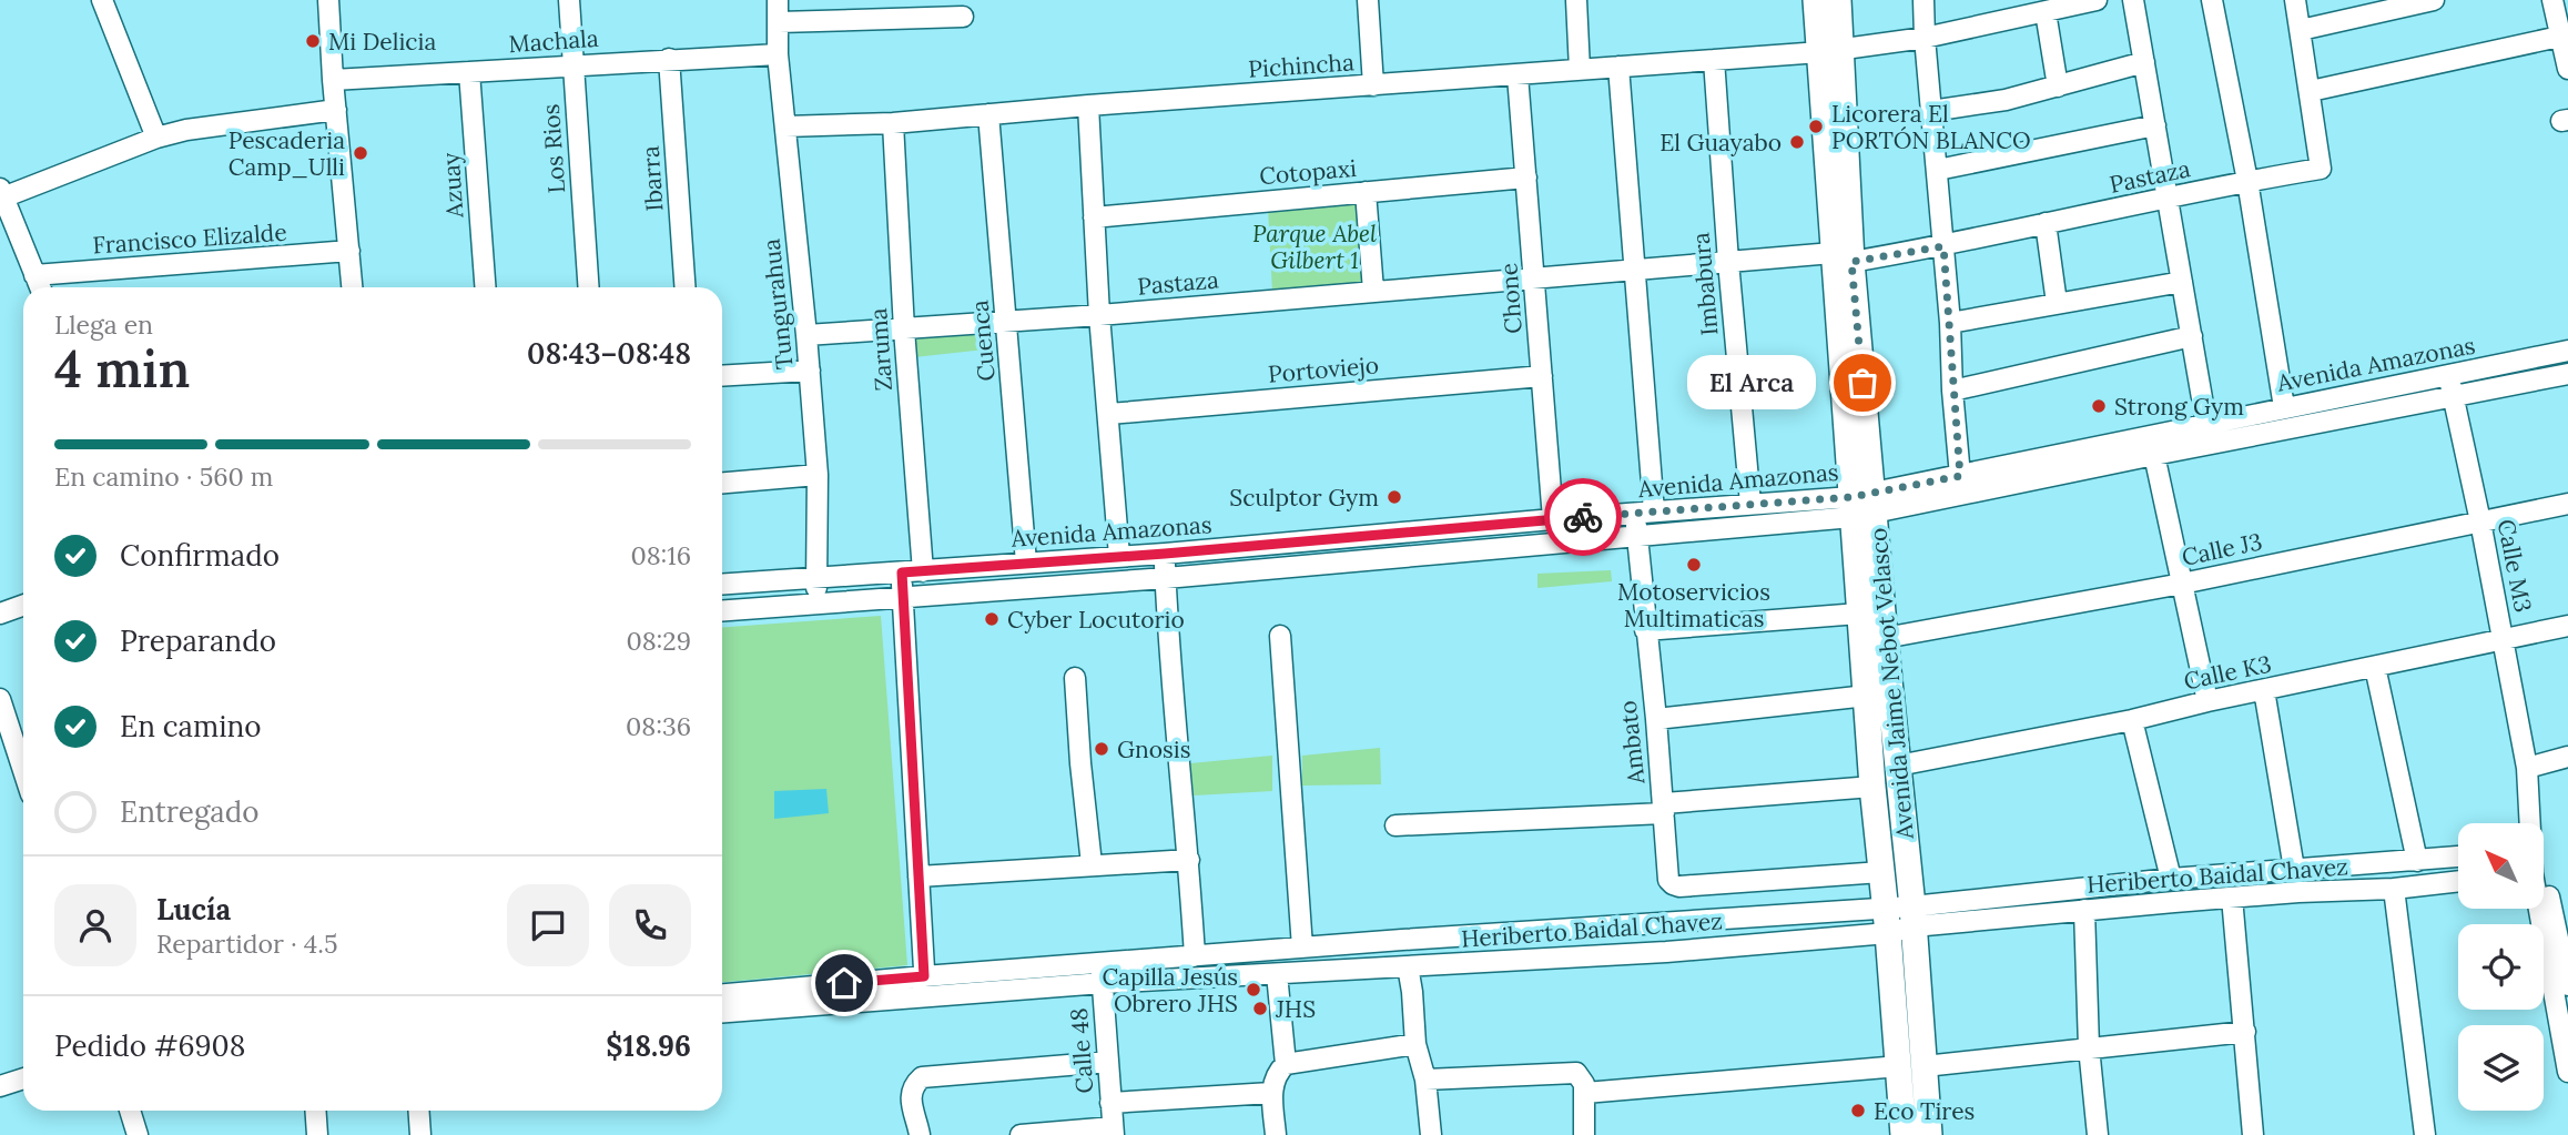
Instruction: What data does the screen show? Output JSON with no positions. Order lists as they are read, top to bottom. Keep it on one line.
{"streets":{"main road":["Avenida Jaime Nebot Velasco"],"street":["Machala","Pichincha","Los Rios","Cotopaxi","Pastaza","Ibarra","Azuay","Francisco Elizalde","Imbabura","Chone","Tungurahua","Cuenca","Zaruma","Avenida Amazonas","Portoviejo","Calle J3","Calle M3","Calle K3","Ambato","Heriberto Baidal Chavez","Calle 48"]},"crossings":[["Machala","Los Rios"],["Machala","Ibarra"],["Machala","Azuay"],["Machala","Tungurahua"],["Pichincha","Imbabura"],["Pichincha","Chone"],["Pichincha","Tungurahua"],["Pichincha","Cuenca"],["Pichincha","Zaruma"],["Pichincha","Avenida Jaime Nebot Velasco"],["Pichincha","Ambato"],["Cotopaxi","Chone"],["Pastaza","Imbabura"],["Pastaza","Chone"],["Pastaza","Tungurahua"],["Pastaza","Cuenca"],["Pastaza","Zaruma"],["Pastaza","Avenida Jaime Nebot Velasco"],["Pastaza","Ambato"],["Imbabura","Avenida Amazonas"],["Chone","Avenida Amazonas"],["Chone","Portoviejo"],["Tungurahua","Avenida Amazonas"],["Cuenca","Avenida Amazonas"],["Zaruma","Avenida Amazonas"],["Avenida Amazonas","Calle M3"],["Avenida Amazonas","Avenida Jaime Nebot Velasco"],["Avenida Amazonas","Ambato"],["Calle J3","Calle M3"],["Calle J3","Avenida Jaime Nebot Velasco"],["Calle M3","Calle K3"],["Calle K3","Avenida Jaime Nebot Velasco"],["Avenida Jaime Nebot Velasco","Ambato"],["Avenida Jaime Nebot Velasco","Heriberto Baidal Chavez"],["Heriberto Baidal Chavez","Calle 48"]],"parks":["Parque Abel Gilbert 1"],"places":["Mi Delicia","Licorera El PORTÓN BLANCO","El Guayabo","Pescaderia Camp_Ulli","El Arca","Strong Gym","Sculptor Gym","Motoservicios Multimaticas","Cyber Locutorio","Gnosis","Capilla Jesús Obrero JHS","JHS","Eco Tires"],"north":"top left","page":{"heading":["4 min","Llega en","08:43–08:48"],"panel":["Lucía","Repartidor · 4.5","Pedido #6908","$18.96"],"bubble":"El Arca","bar":"En camino · 560 m","list":[["Confirmado","08:16"],["Preparando","08:29"],["En camino","08:36"],"Entregado"]}}
